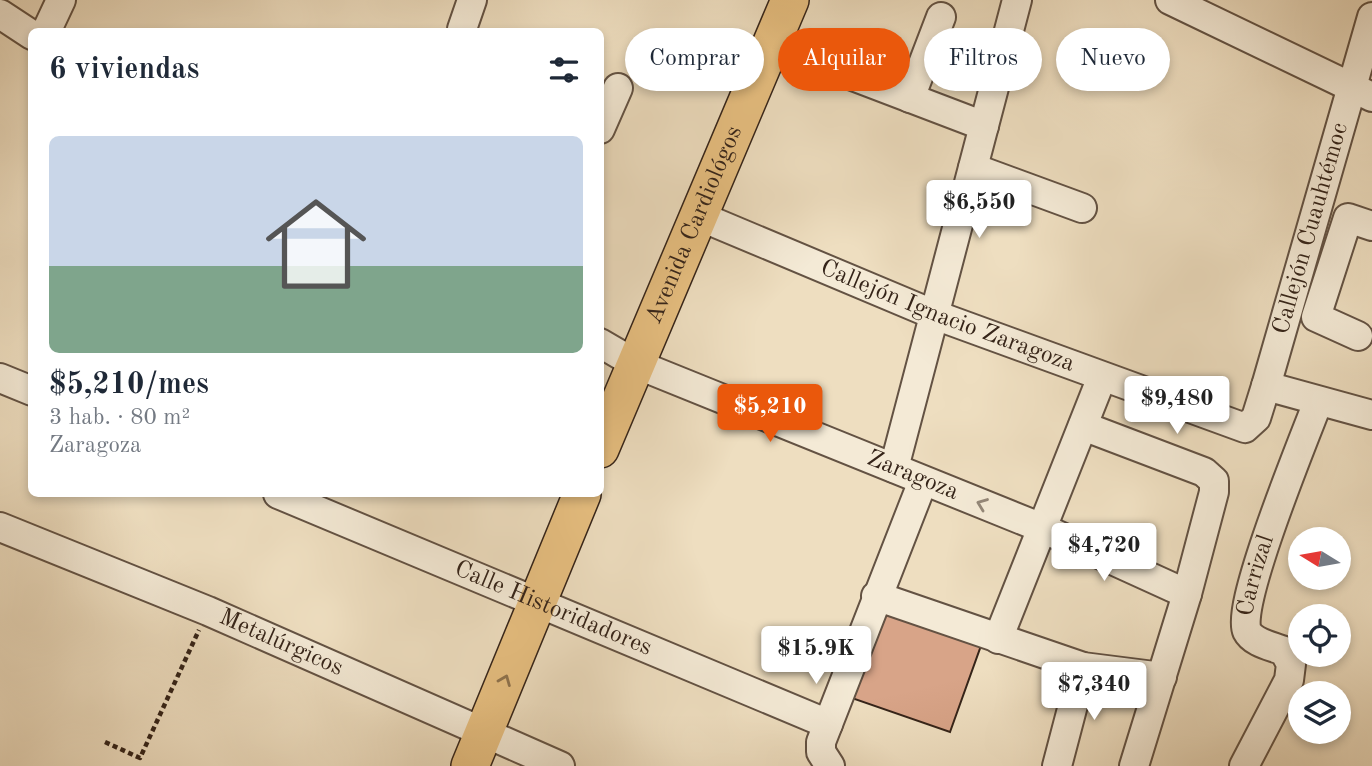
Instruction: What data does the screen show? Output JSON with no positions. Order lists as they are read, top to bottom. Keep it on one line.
{"streets":{"main road":["Avenida Cardiológos"],"street":["Callejón Cuauhtémoc","Callejón Ignacio Zaragoza","Zaragoza","Carrizal","Calle Historidadores","Metalúrgicos"]},"crossings":[["Avenida Cardiológos","Callejón Ignacio Zaragoza"],["Avenida Cardiológos","Zaragoza"],["Callejón Cuauhtémoc","Callejón Ignacio Zaragoza"]],"north":"left","page":{"chip":["Comprar","Alquilar","Filtros","Nuevo"],"heading":"6 viviendas","list":[{"name":"$5,210/mes","note":"3 hab. · 80 m² · Zaragoza"}],"price":["$6,550","$9,480","$5,210","$4,720","$15.9K","$7,340"]}}
